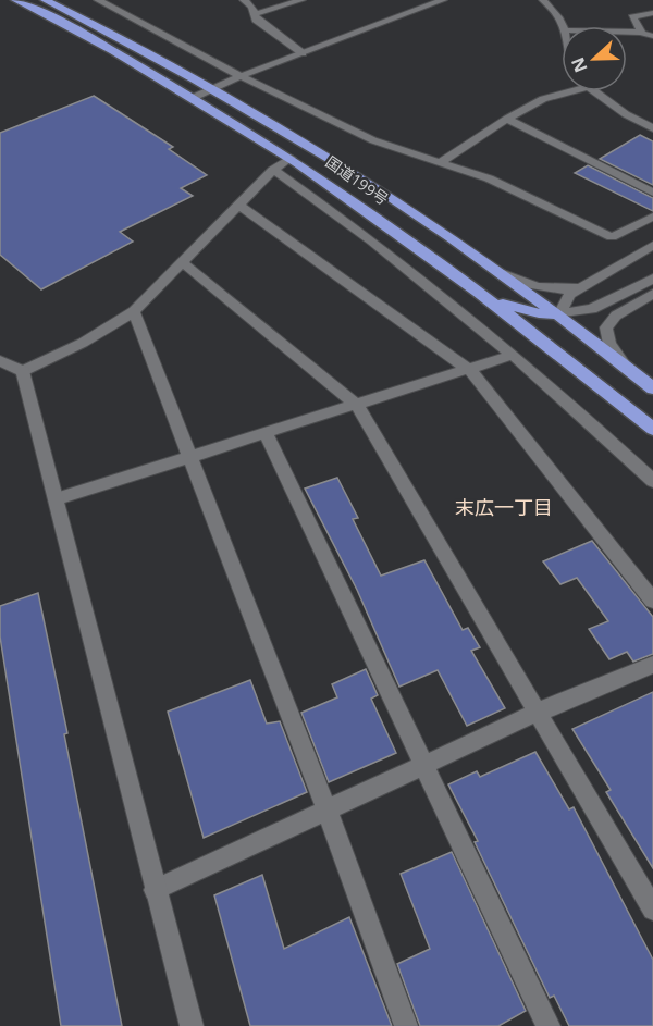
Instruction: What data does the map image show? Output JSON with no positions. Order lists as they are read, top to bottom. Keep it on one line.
{"streets":{"highway":["国道199号"]},"districts":["末広一丁目"],"north":"left"}
